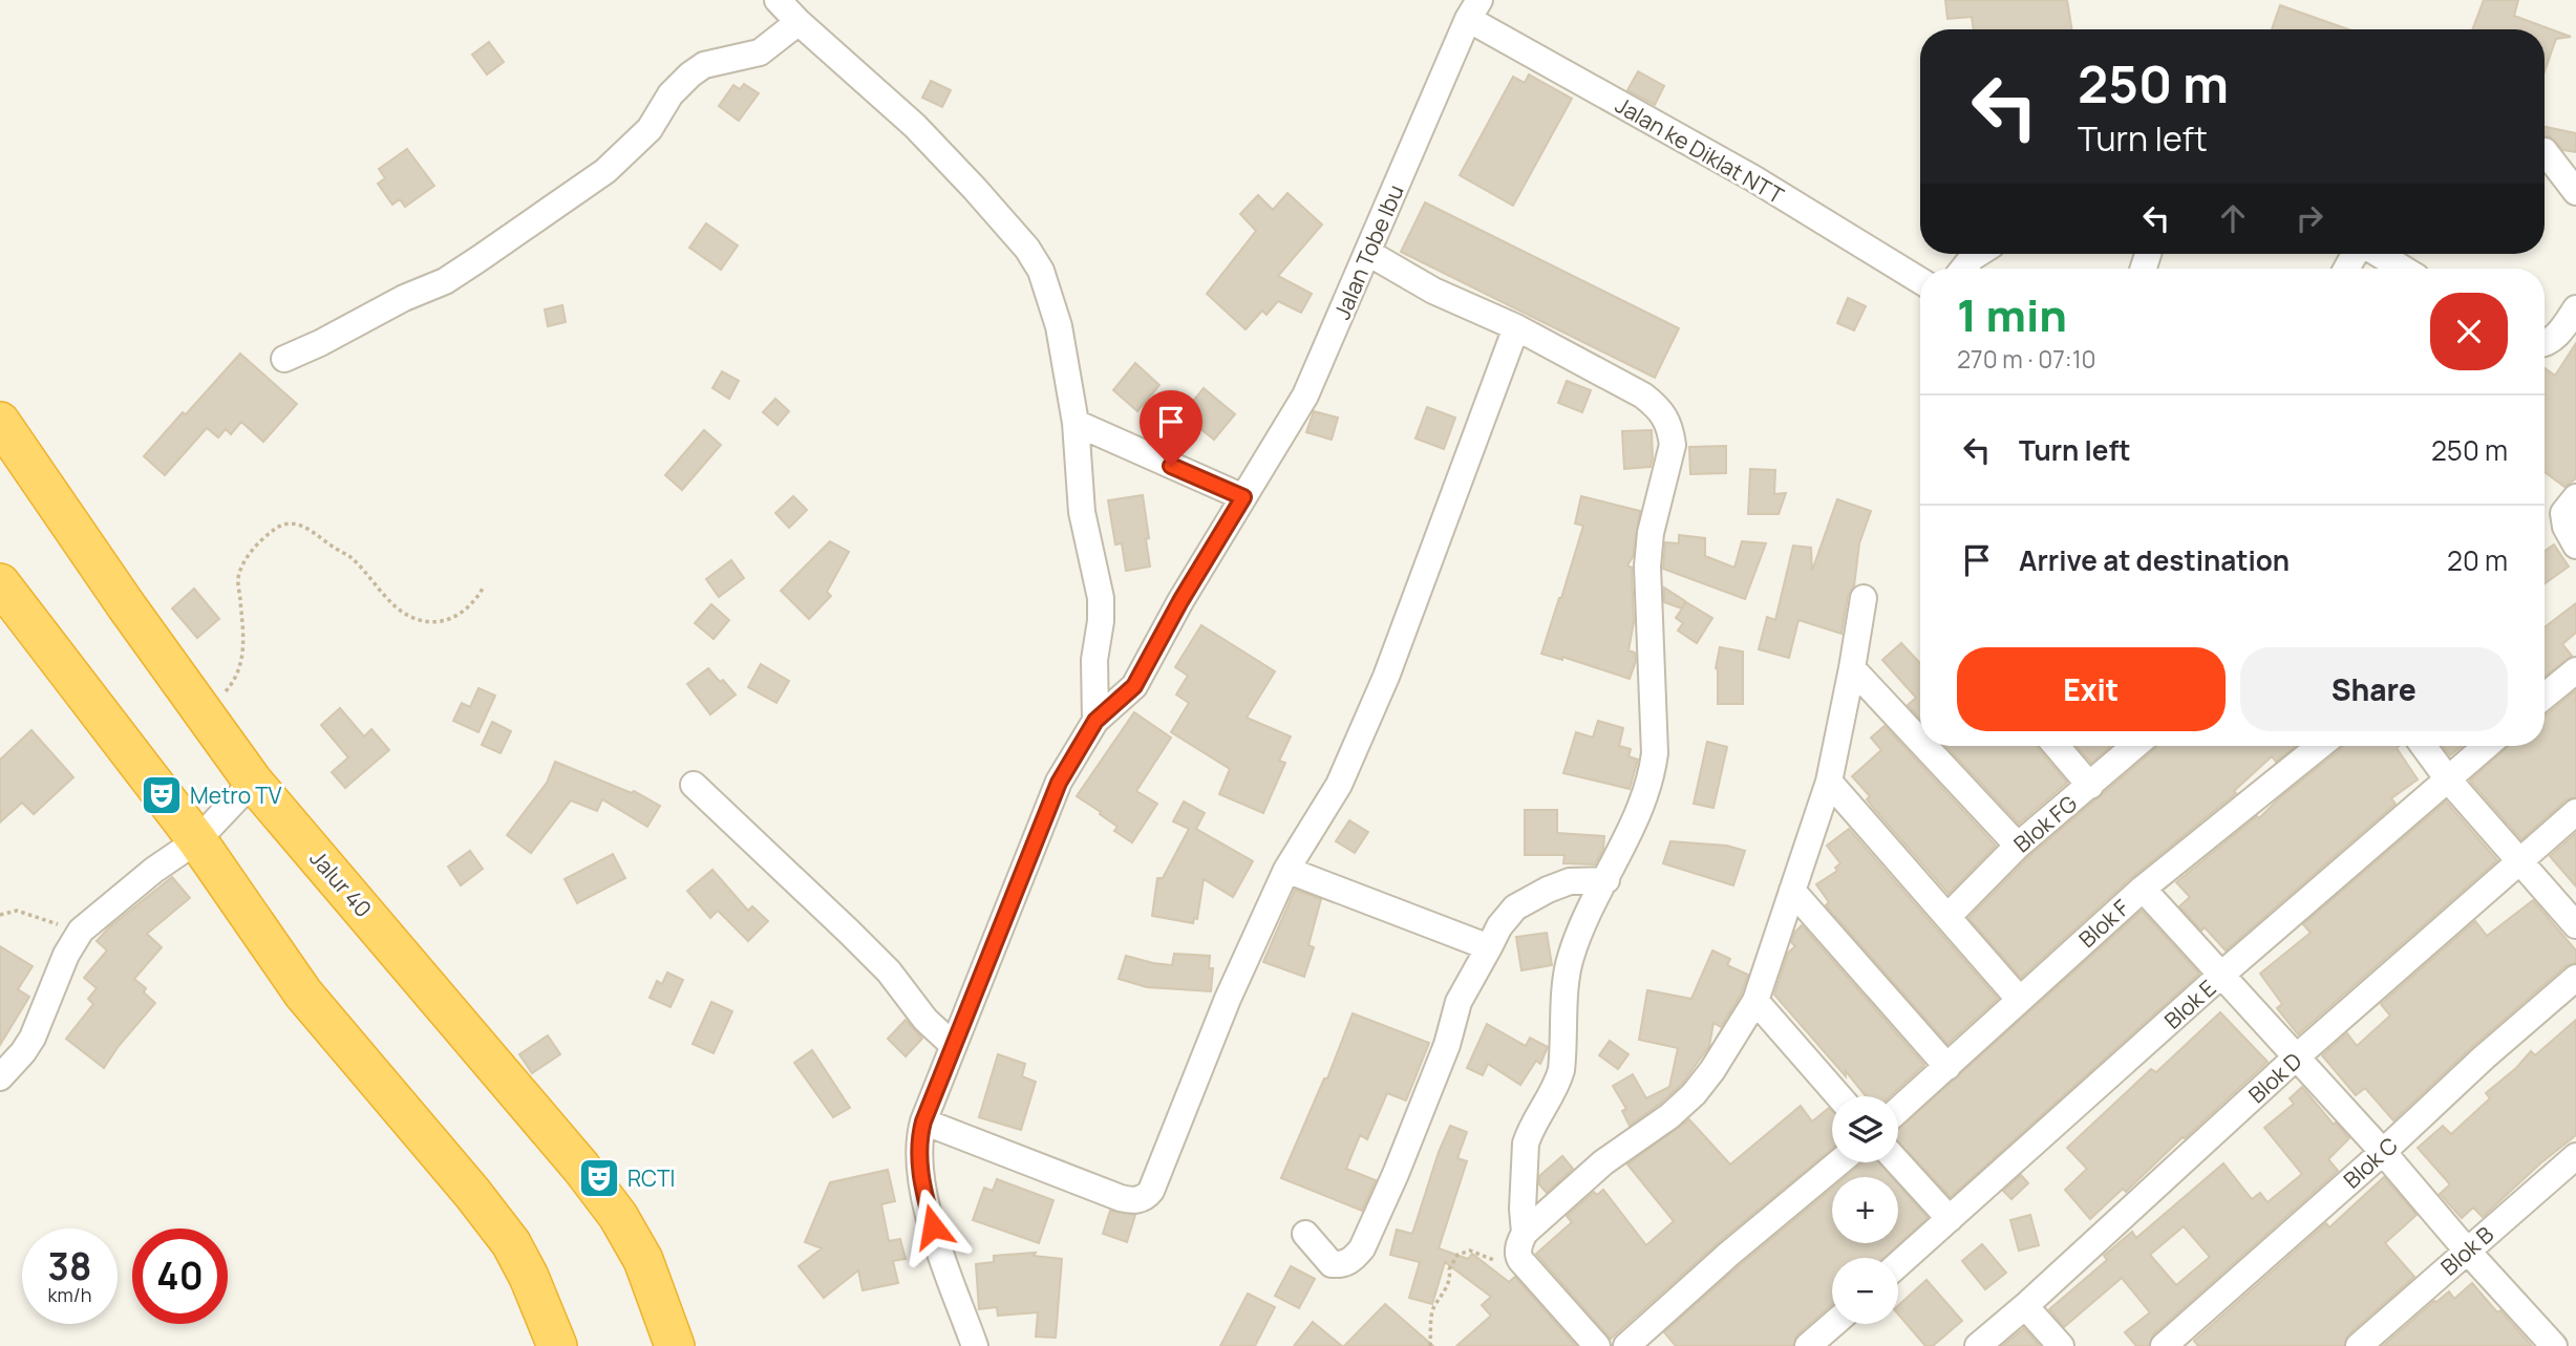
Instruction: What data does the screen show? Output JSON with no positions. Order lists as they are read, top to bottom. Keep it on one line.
{"streets":{"highway":["Jalur 40"],"street":["Jalan ke Diklat NTT","Jalan Tobe Ibu","Blok FG","Blok F","Blok E","Blok D","Blok C","Blok B"]},"crossings":[["Jalan ke Diklat NTT","Jalan Tobe Ibu"]],"places":{"theatre":["Metro TV","RCTI"]},"page":{"turn":["250 m","Turn left"],"heading":["1 min","270 m · 07:10"],"list":[{"name":"Turn left","value":"250 m"},{"name":"Arrive at destination","value":"20 m"}],"buttons":["Exit","Share"],"map_buttons":["+","−"],"speed":"38 km/h","limit":"40"}}
